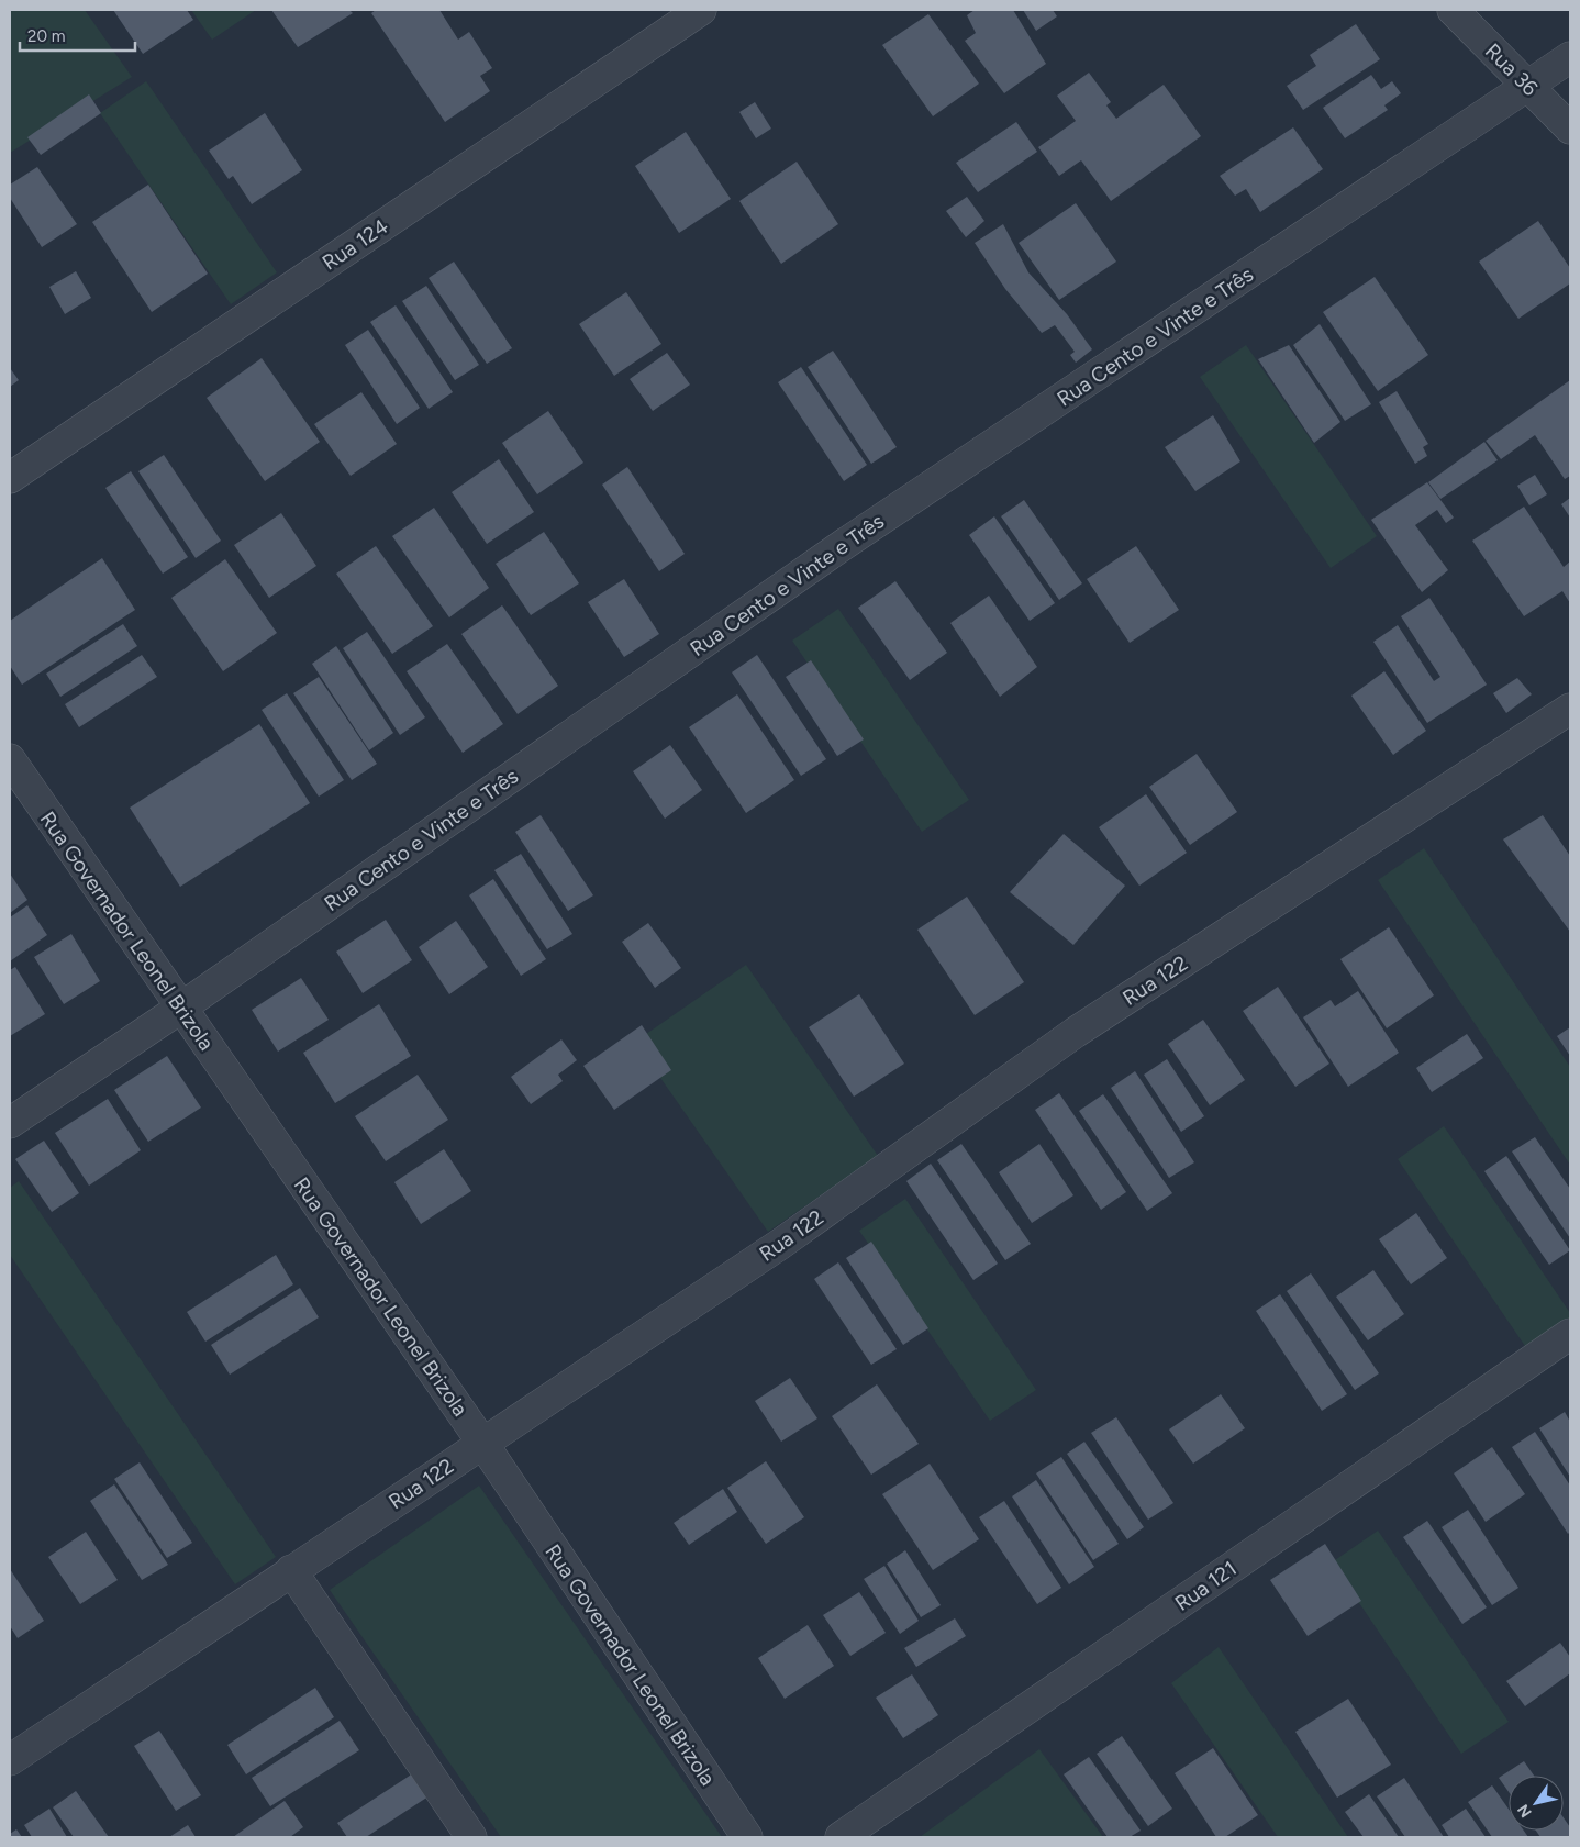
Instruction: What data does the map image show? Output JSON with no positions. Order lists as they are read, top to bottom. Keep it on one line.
{"streets":{"street":["Rua 36","Rua 124","Rua Cento e Vinte e Três","Rua Governador Leonel Brizola","Rua 122","Rua 121"]},"crossings":[["Rua 36","Rua Cento e Vinte e Três"],["Rua Cento e Vinte e Três","Rua Governador Leonel Brizola"],["Rua Governador Leonel Brizola","Rua 122"]],"scale_bar":"20 m","north":"bottom left"}
